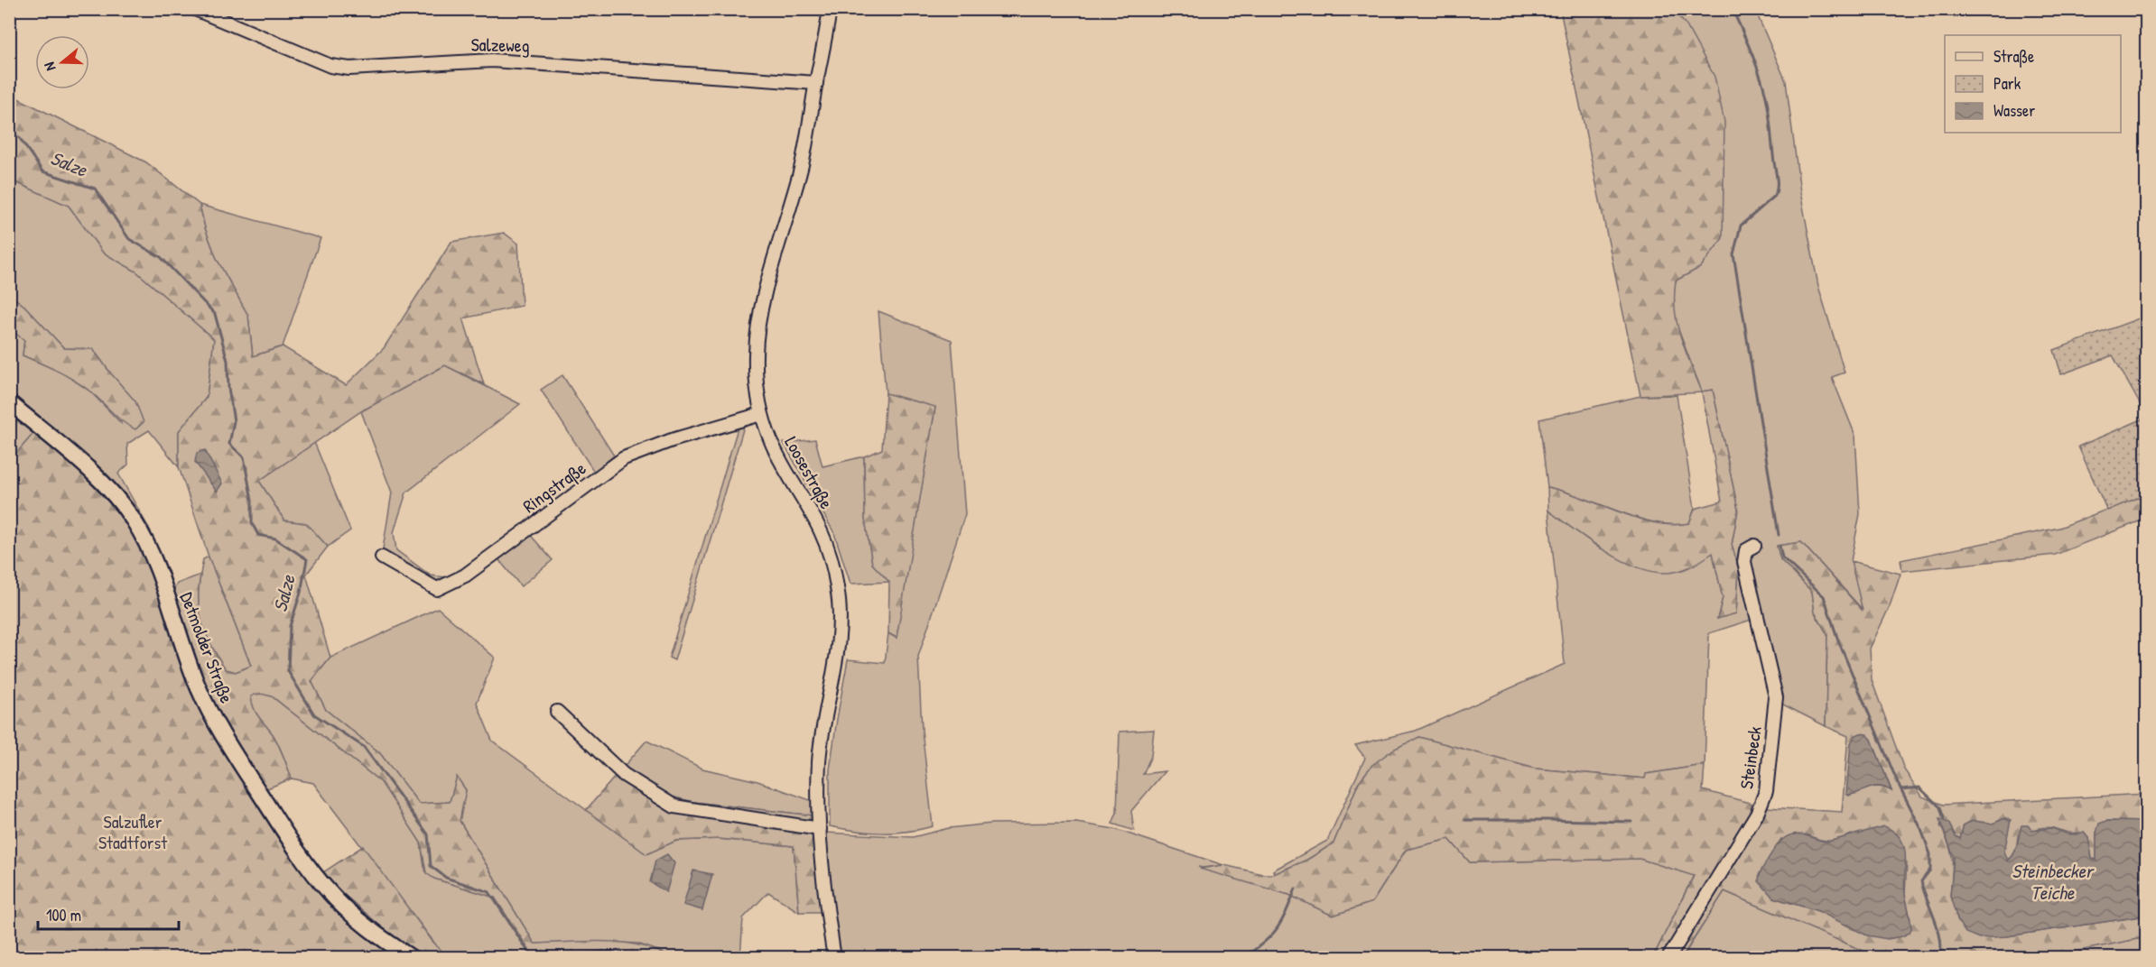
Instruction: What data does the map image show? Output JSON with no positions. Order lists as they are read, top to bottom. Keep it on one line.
{"streets":{"main road":["Detmolder Straße"],"street":["Salzeweg","Loosestraße","Ringstraße","Steinbeck"]},"crossings":[["Salzeweg","Loosestraße"],["Loosestraße","Ringstraße"]],"water":["Salze","Steinbecker Teiche"],"parks":["Salzufler Stadtforst"],"legend":["Straße","Park","Wasser"],"scale_bar":"100 m","north":"left"}
